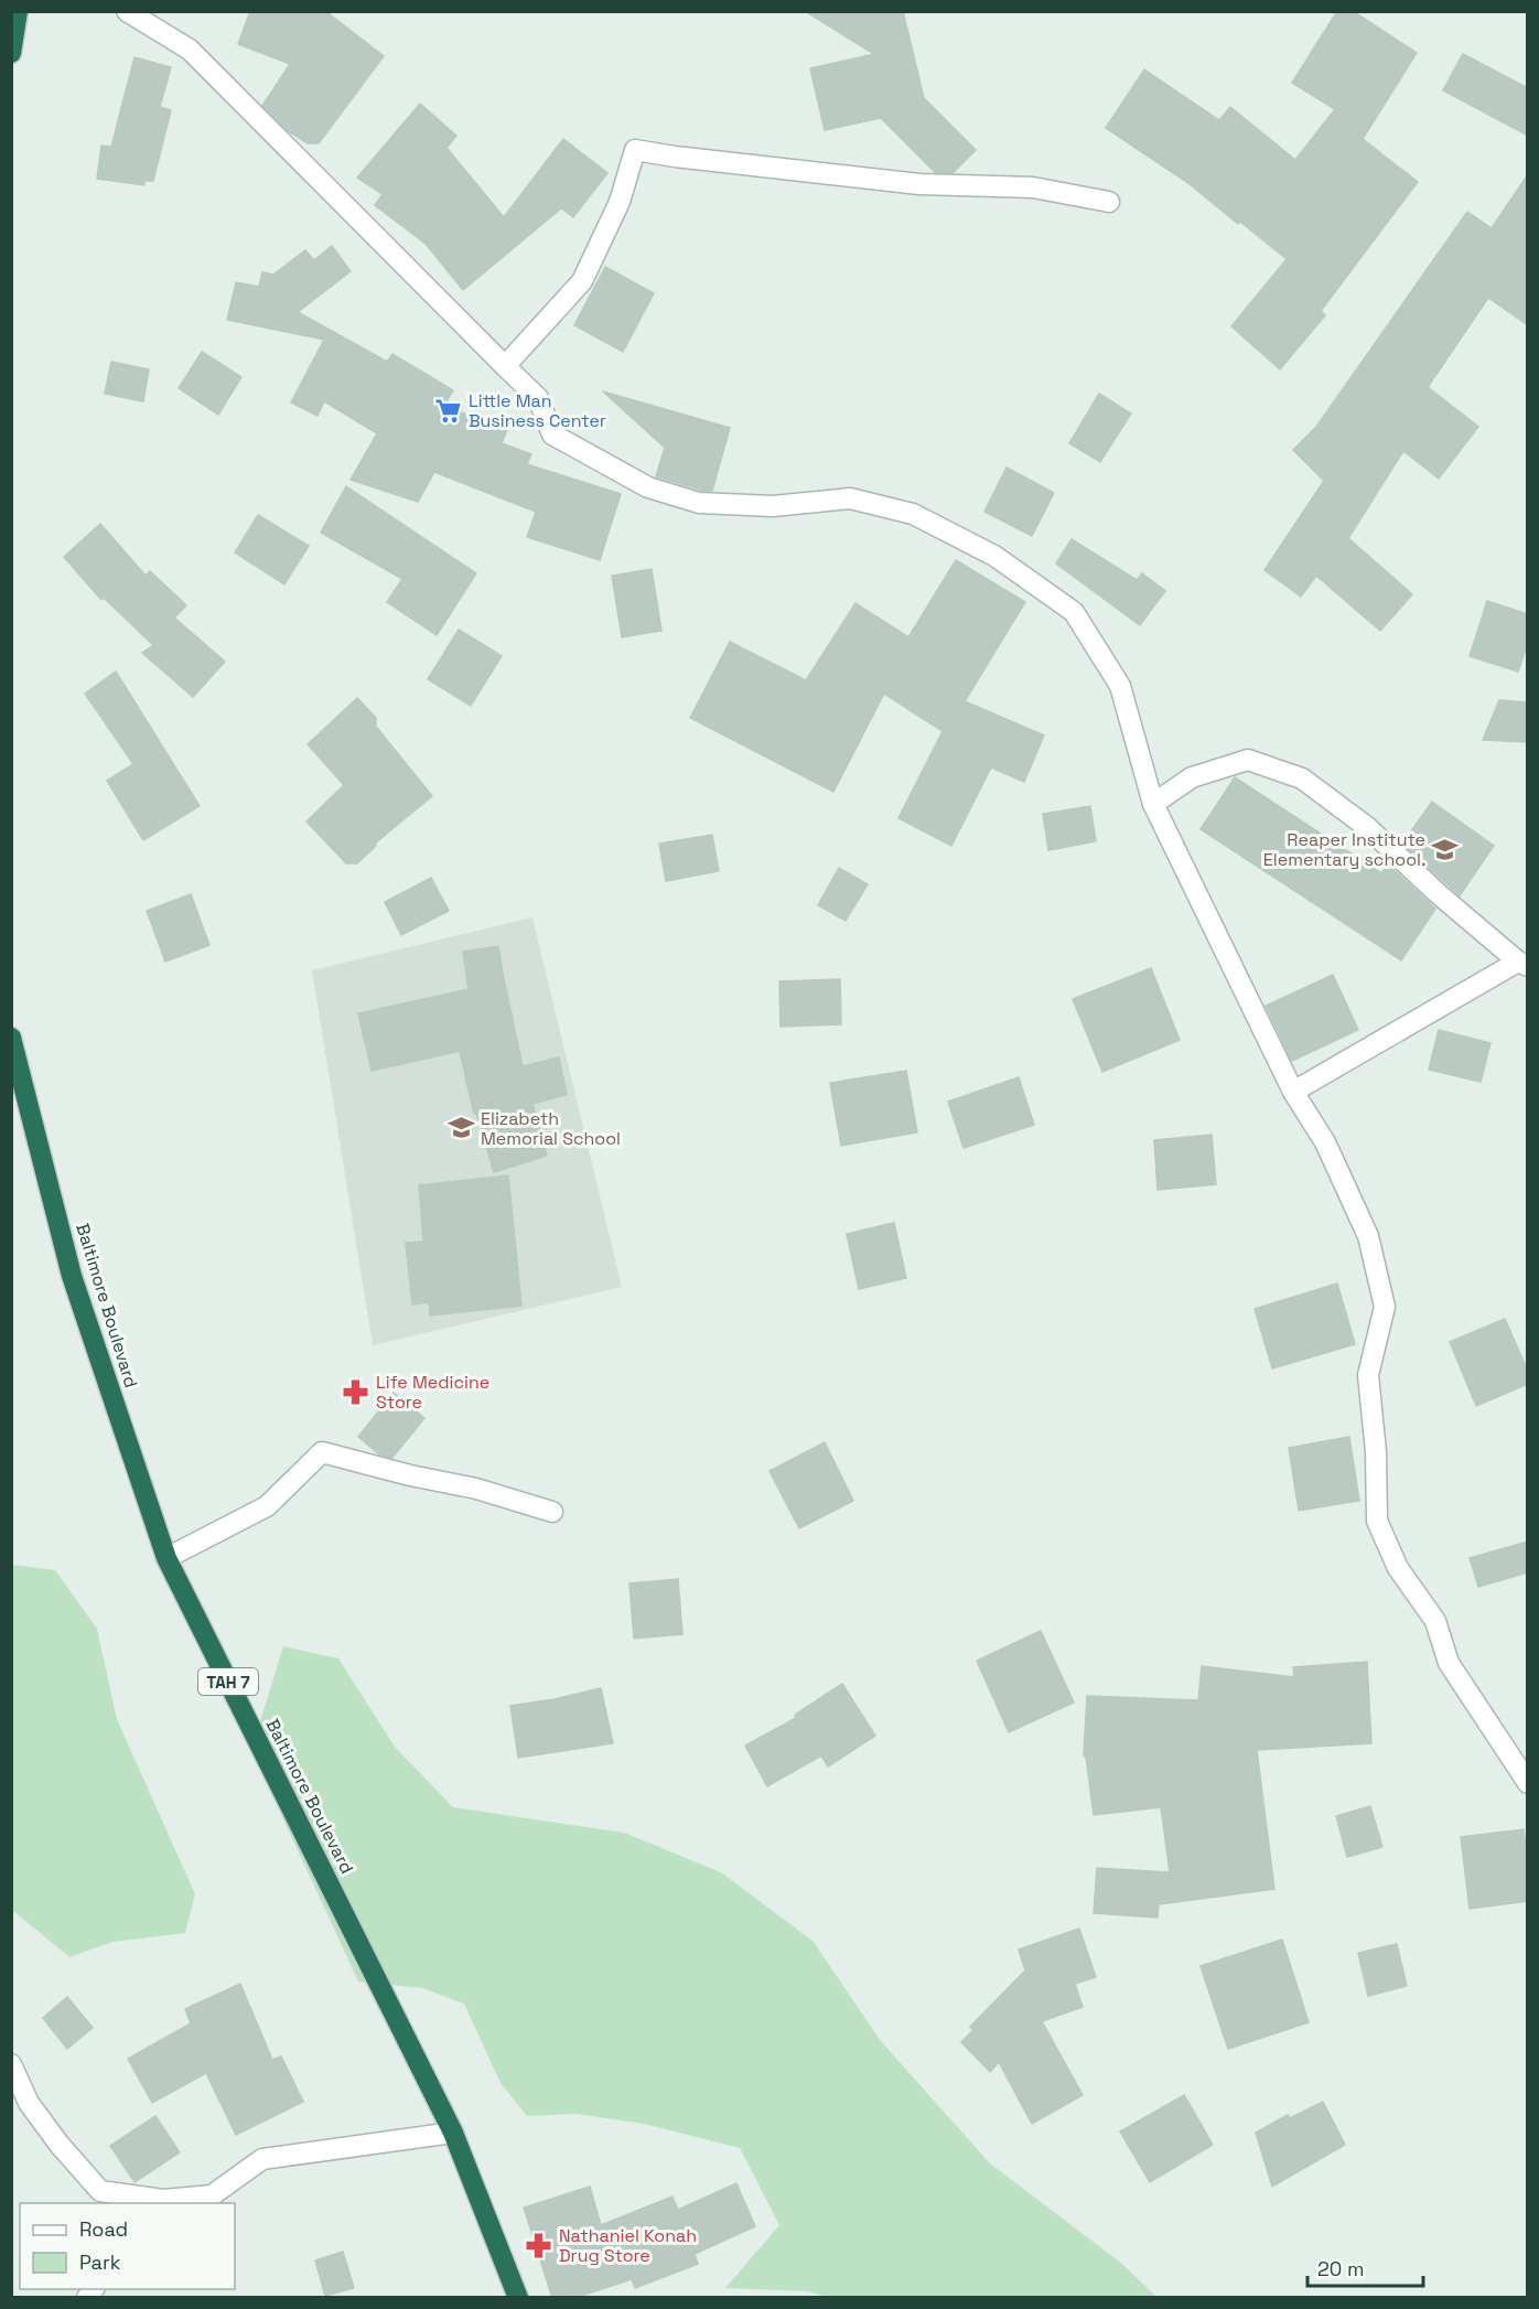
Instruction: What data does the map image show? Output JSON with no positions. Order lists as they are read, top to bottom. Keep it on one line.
{"streets":{"highway":["Baltimore Boulevard","TAH 7"]},"places":{"supermarket":["Little Man Business Center"],"school or university":["Reaper Institute Elementary school.","Elizabeth Memorial School"],"pharmacy":["Life Medicine Store","Nathaniel Konah Drug Store"]},"legend":["Road","Park"],"scale_bar":"20 m"}
